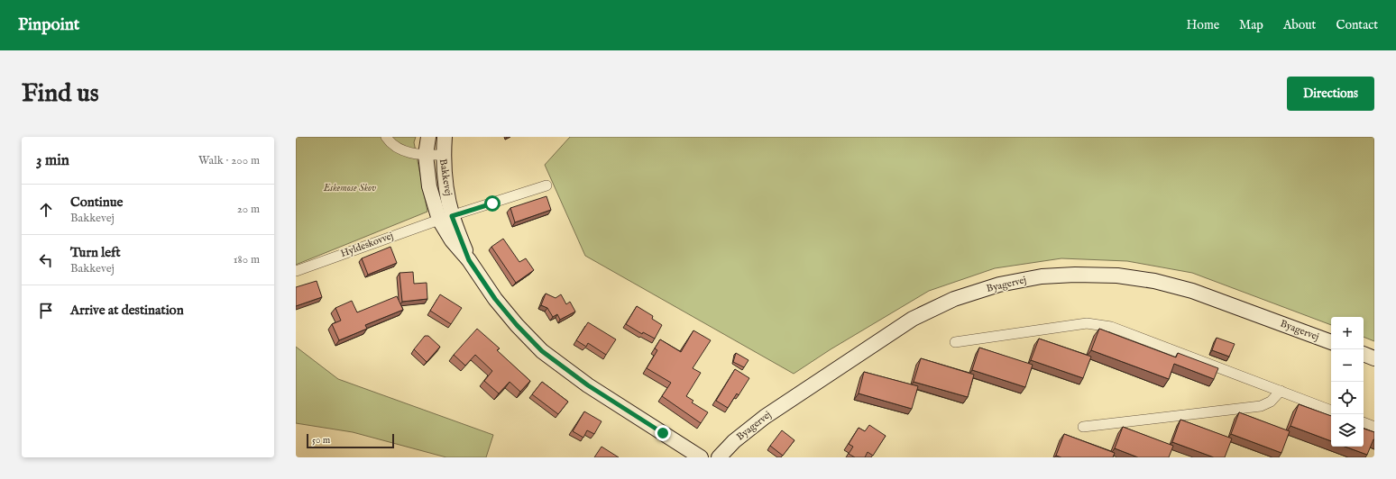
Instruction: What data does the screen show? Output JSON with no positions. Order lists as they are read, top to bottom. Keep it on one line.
{"streets":{"street":["Bakkevej","Hyldeskovvej","Byagervej"]},"crossings":[["Bakkevej","Hyldeskovvej"]],"parks":["Eskemose Skov"],"scale_bar":"50 m","page":{"header":"Pinpoint","nav":["Home","Map","About","Contact"],"buttons":"Directions","title":"Find us","heading":["3 min","Walk · 200 m"],"list":[["Continue","Bakkevej","20 m"],["Turn left","Bakkevej","180 m"],"Arrive at destination"],"map_buttons":["+","−"],"scale":"50 m"}}
